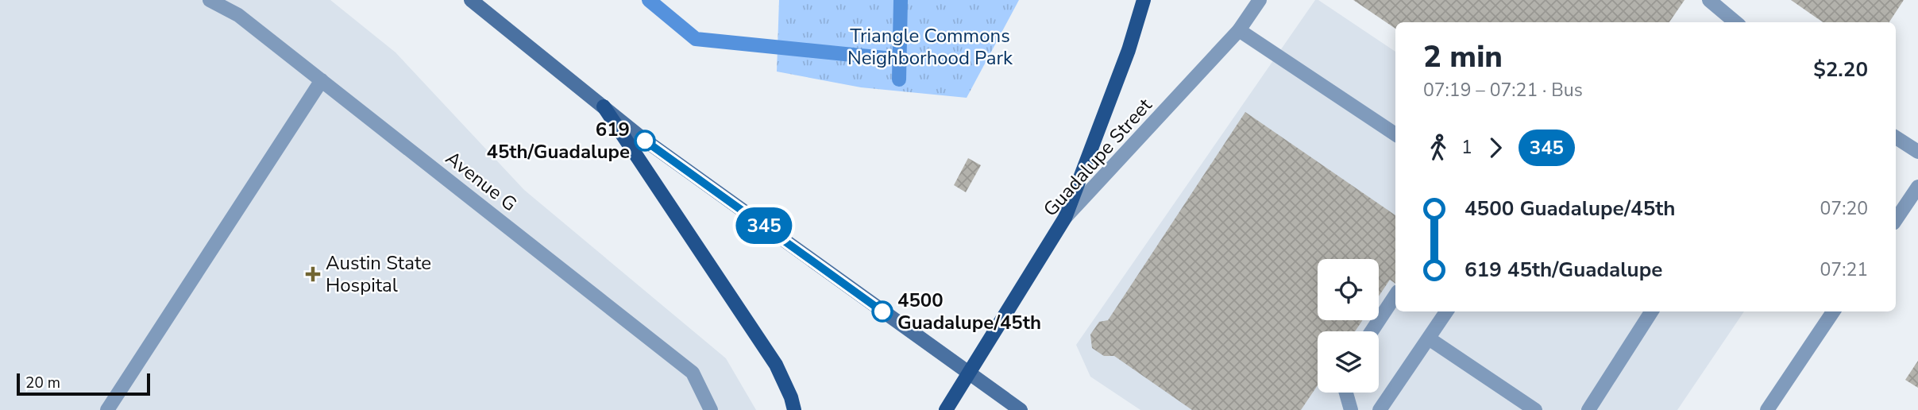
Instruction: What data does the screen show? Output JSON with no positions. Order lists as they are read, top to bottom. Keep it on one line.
{"streets":{"main road":["Guadalupe Street"],"street":["Avenue G"]},"parks":["Triangle Commons Neighborhood Park"],"places":{"other":["619 45th/Guadalupe","4500 Guadalupe/45th"],"health":["Austin State Hospital"]},"lines":["bus line 345"],"scale_bar":"20 m","page":{"on_map":"345","heading":["2 min","07:19 – 07:21 · Bus","$2.20"],"legs":["1","345"],"list":[{"name":"4500 Guadalupe/45th","value":"07:20"},{"name":"619 45th/Guadalupe","value":"07:21"}],"scale":"20 m"}}
